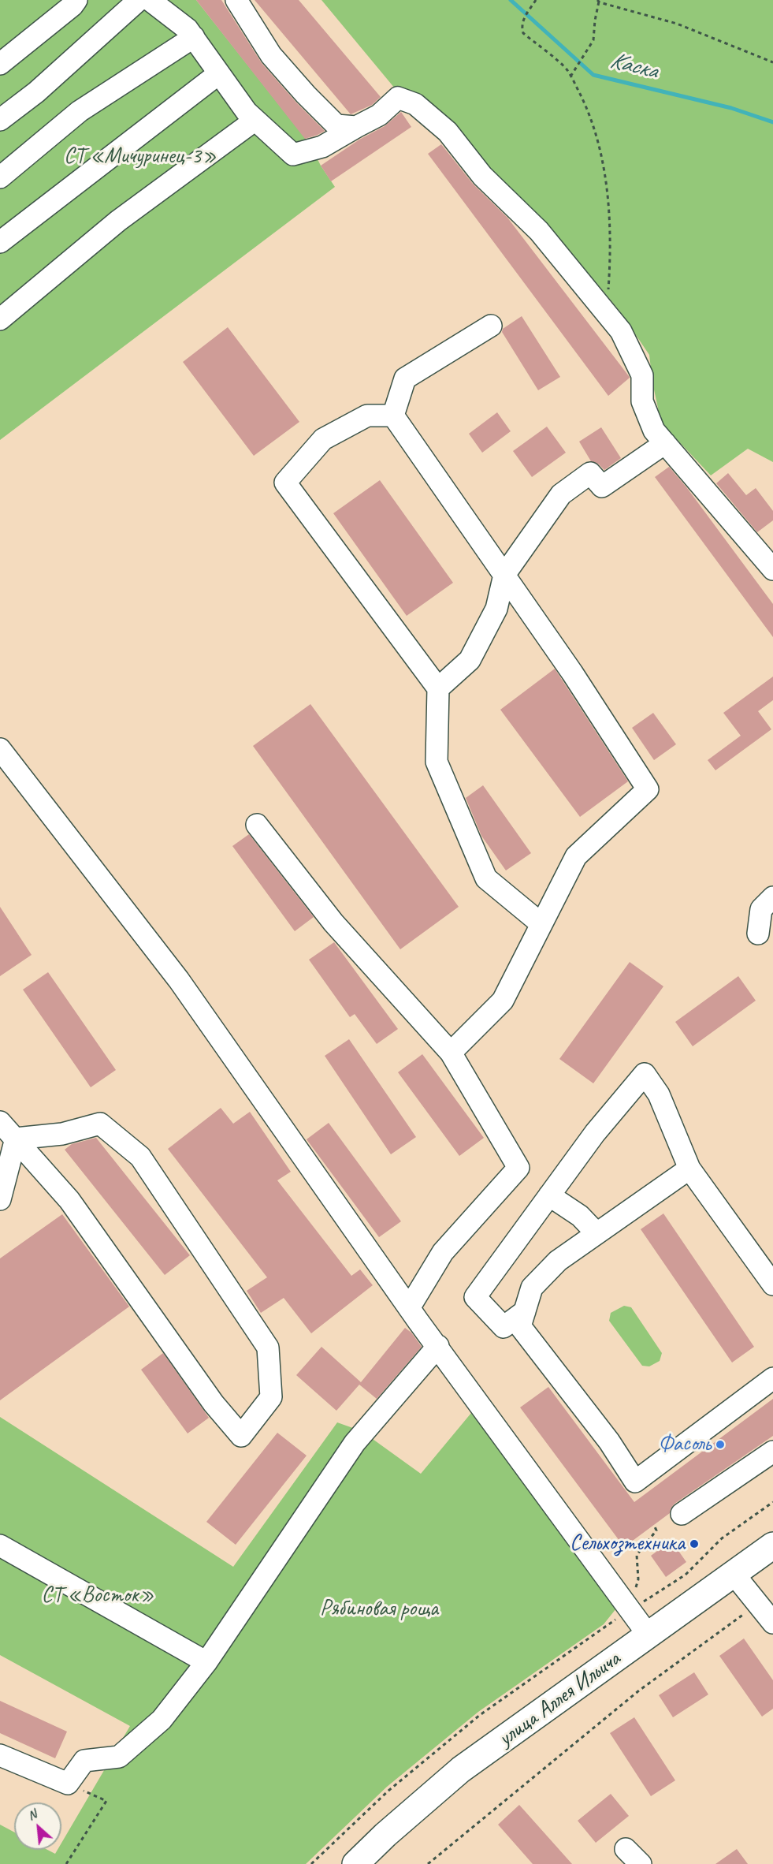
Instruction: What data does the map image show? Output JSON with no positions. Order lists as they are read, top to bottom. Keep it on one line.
{"streets":{"main road":["улица Аллея Ильича"]},"water":["Каска"],"parks":["СТ «Мичуринец-3»","СТ «Восток»","Рябиновая роща"],"places":["Фасоль","Сельхозтехника"],"north":"top left"}
